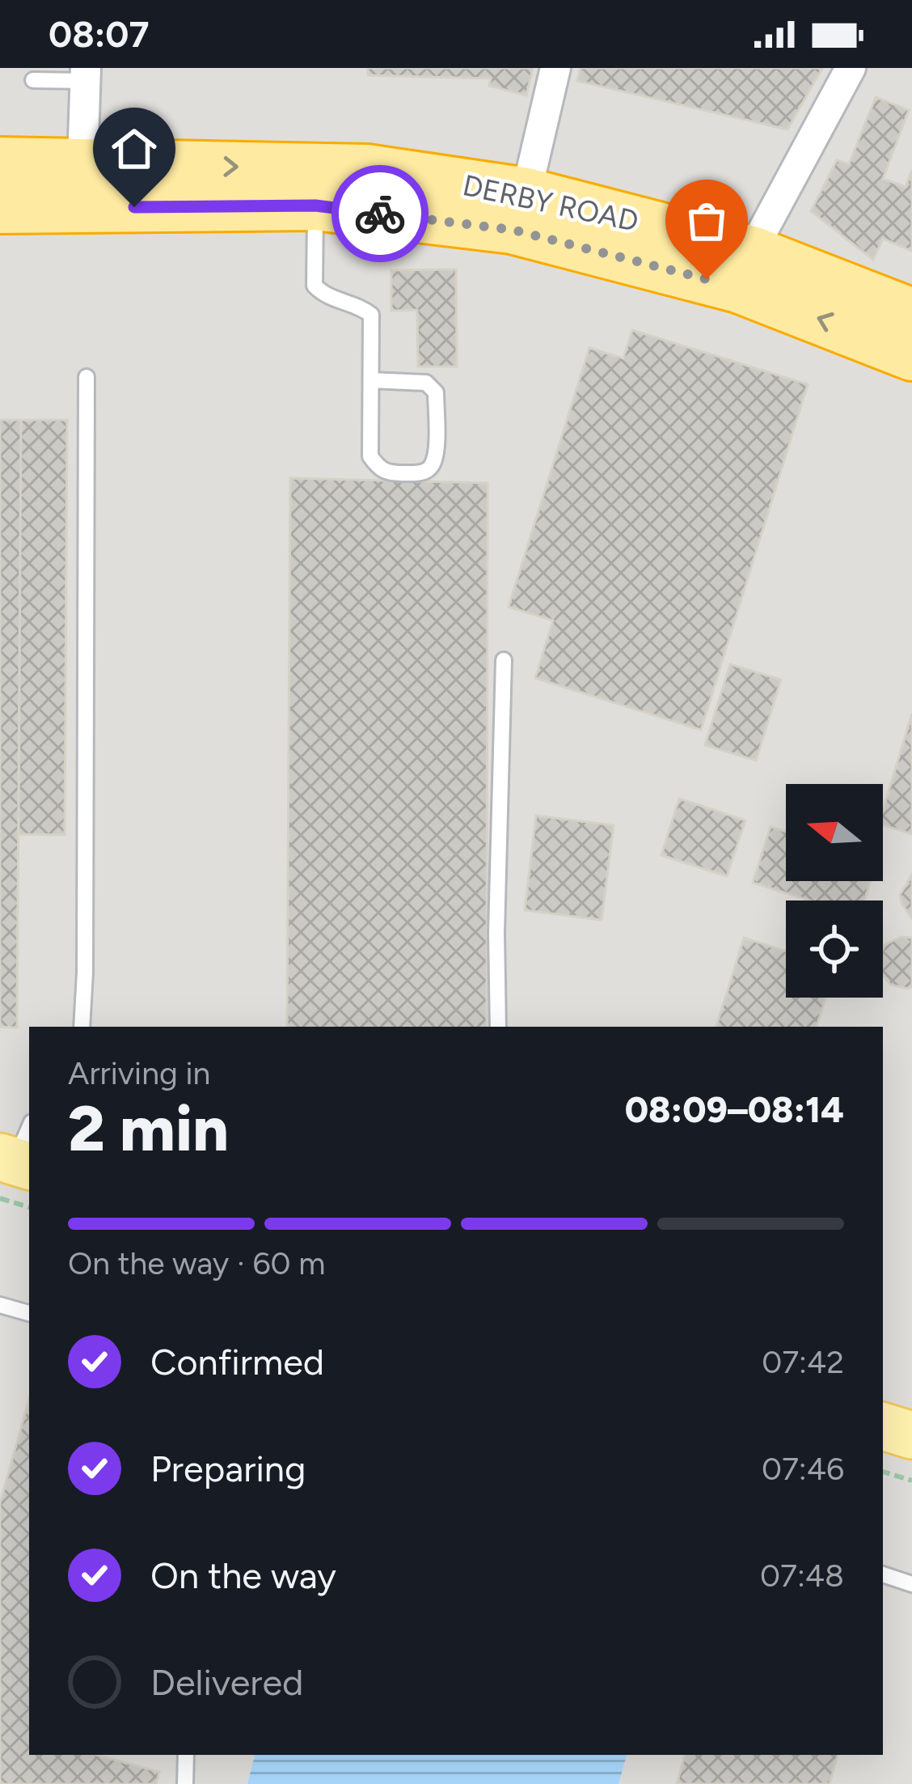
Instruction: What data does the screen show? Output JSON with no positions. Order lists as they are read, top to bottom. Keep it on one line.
{"streets":{"highway":["DERBY ROAD"]},"north":"left","page":{"status":"08:07","heading":["2 min","Arriving in","08:09–08:14"],"bar":"On the way · 60 m","list":[["Confirmed","07:42"],["Preparing","07:46"],["On the way","07:48"],"Delivered"]}}
